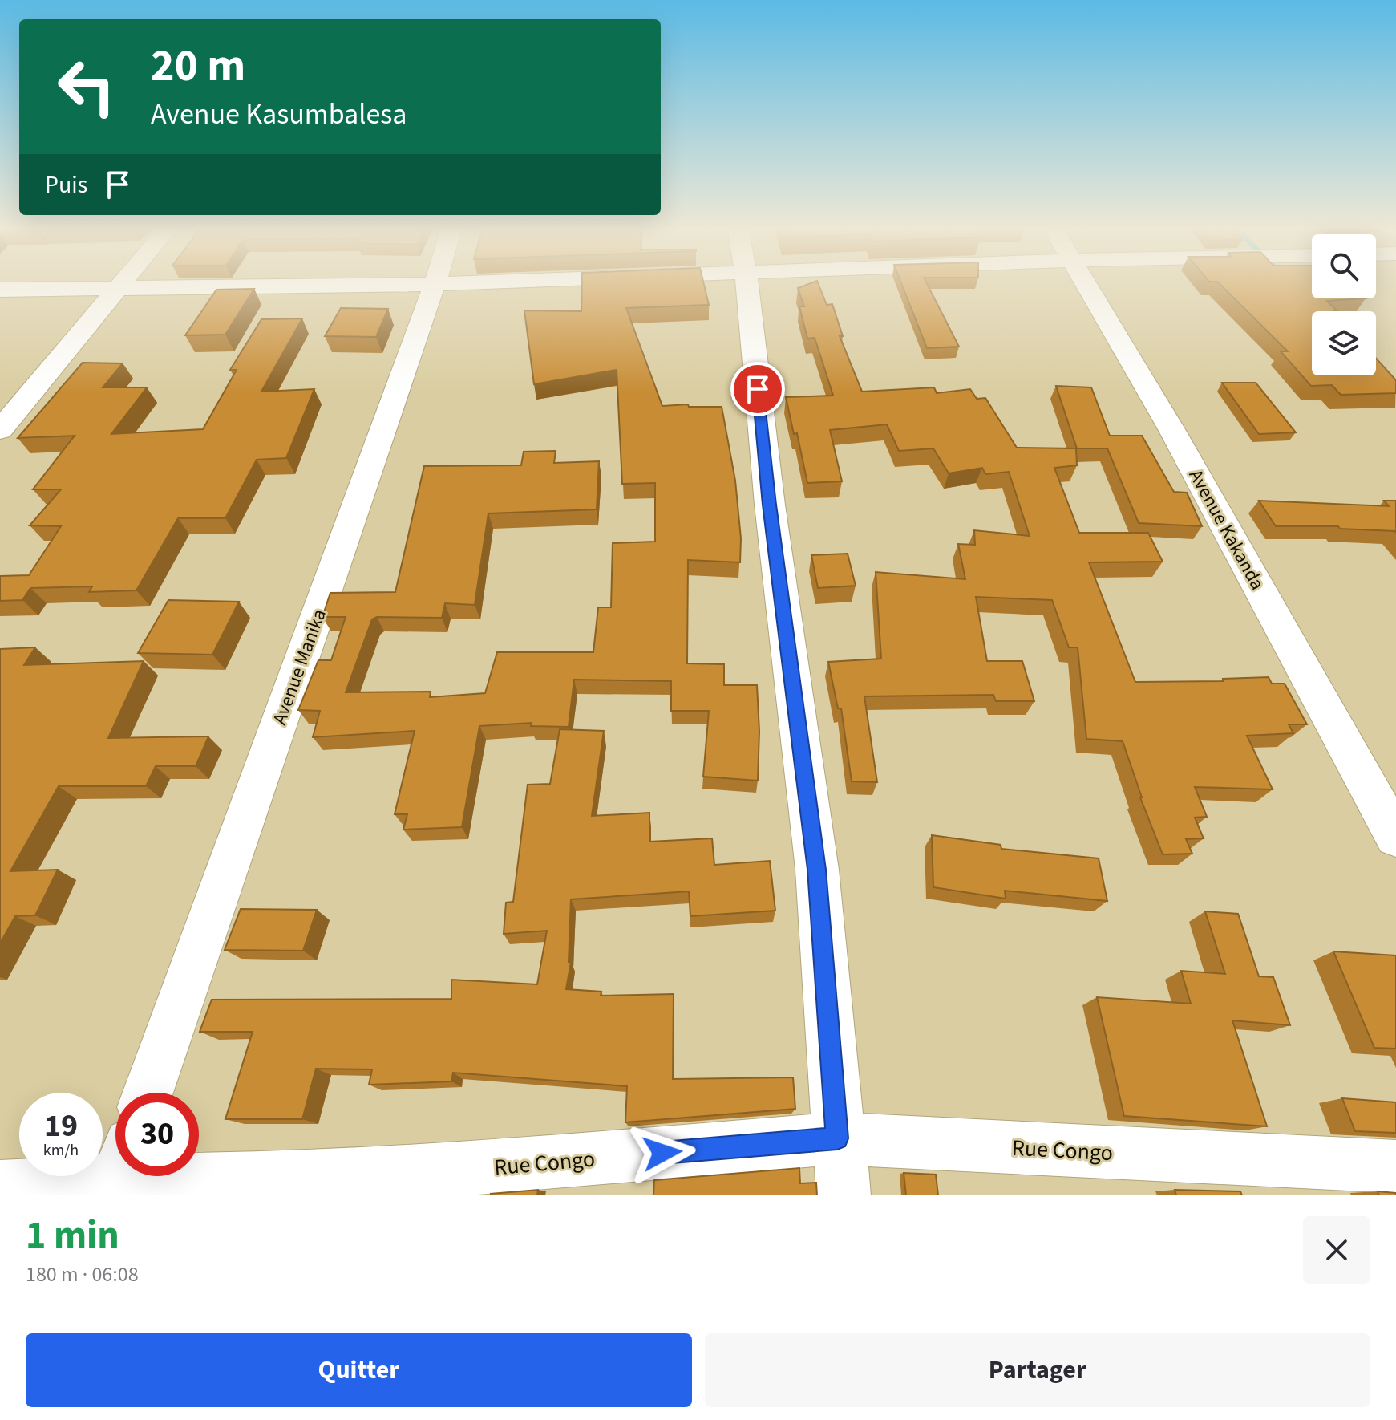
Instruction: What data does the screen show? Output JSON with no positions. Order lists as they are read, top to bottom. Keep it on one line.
{"streets":{"street":["Avenue Kakanda","Avenue Manika","Rue Congo"]},"page":{"turn":["20 m","Avenue Kasumbalesa"],"then":"Puis","speed":"19 km/h","limit":"30","heading":["1 min","180 m · 06:08"],"buttons":["Quitter","Partager"]}}
